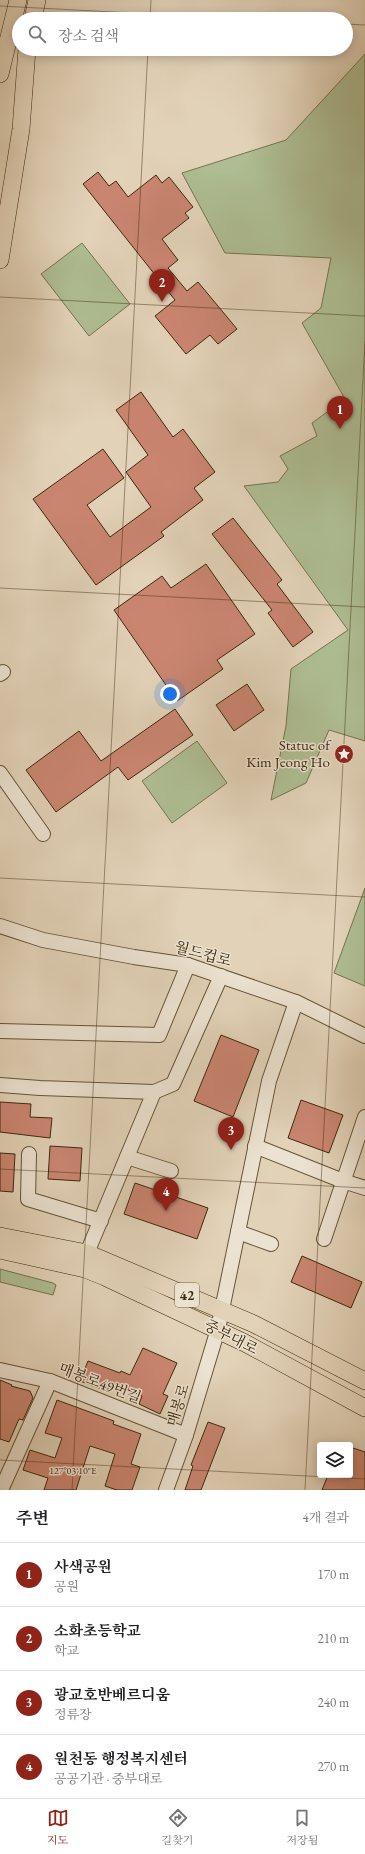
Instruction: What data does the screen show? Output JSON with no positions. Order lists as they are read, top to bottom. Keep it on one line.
{"streets":{"main road":["42","중부대로"],"street":["월드컵로","매봉로49번길","매봉로"]},"crossings":[["월드컵로","매봉로"],["중부대로","매봉로"],["매봉로49번길","매봉로"]],"places":{"place":["Statue of Kim Jeong Ho"]},"page":{"search":"장소 검색","pins":["2","1","3","4"],"heading":["주변","4개 결과"],"list":[{"mark":"1","name":"사색공원","note":"공원","value":"170 m"},{"mark":"2","name":"소화초등학교","note":"학교","value":"210 m"},{"mark":"3","name":"광교호반베르디움","note":"정류장","value":"240 m"},{"mark":"4","name":"원천동 행정복지센터","note":"공공기관 · 중부대로","value":"270 m"}],"nav":["지도","길찾기","저장됨"]},"coordinates":["127°03'10\"E"]}
